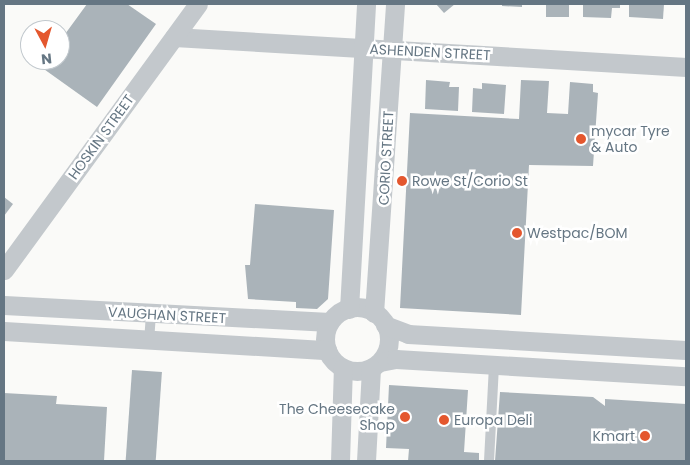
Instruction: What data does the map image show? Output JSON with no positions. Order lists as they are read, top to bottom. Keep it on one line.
{"streets":{"street":["ASHENDEN STREET","HOSKIN STREET","CORIO STREET","VAUGHAN STREET"]},"crossings":[["ASHENDEN STREET","HOSKIN STREET"],["ASHENDEN STREET","CORIO STREET"],["CORIO STREET","VAUGHAN STREET"]],"places":["mycar Tyre & Auto","Rowe St/Corio St","Westpac/BOM","The Cheesecake Shop","Europa Deli","Kmart"],"north":"bottom"}
